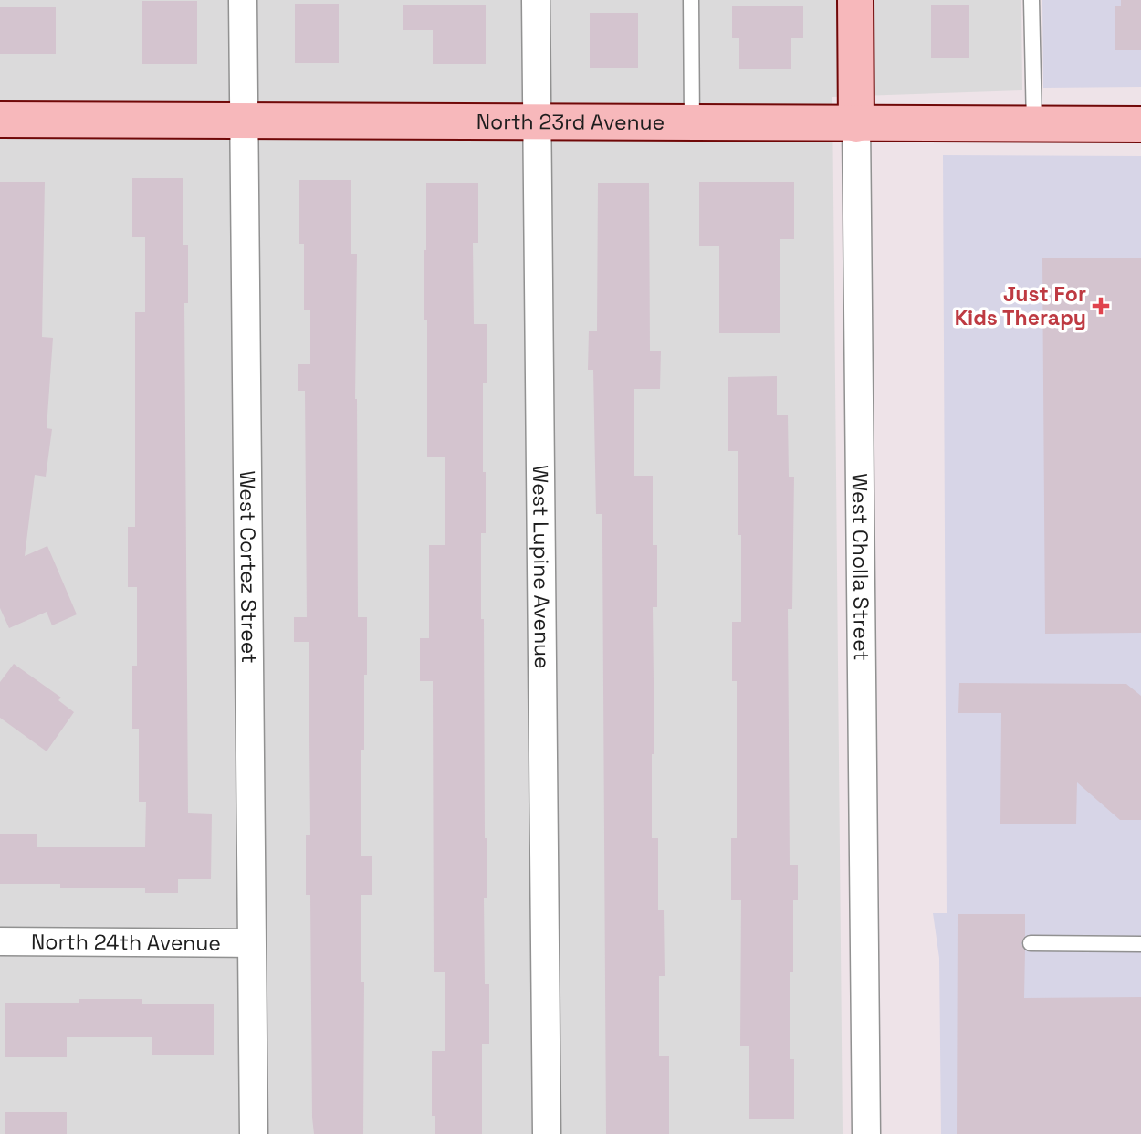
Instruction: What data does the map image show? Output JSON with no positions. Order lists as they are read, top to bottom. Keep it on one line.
{"streets":{"street":["North 23rd Avenue","West Cortez Street","West Lupine Avenue","West Cholla Street","North 24th Avenue"]},"crossings":[["North 23rd Avenue","West Cortez Street"],["North 23rd Avenue","West Lupine Avenue"],["North 23rd Avenue","West Cholla Street"],["West Cortez Street","North 24th Avenue"]],"places":{"health":["Just For Kids Therapy"]}}
